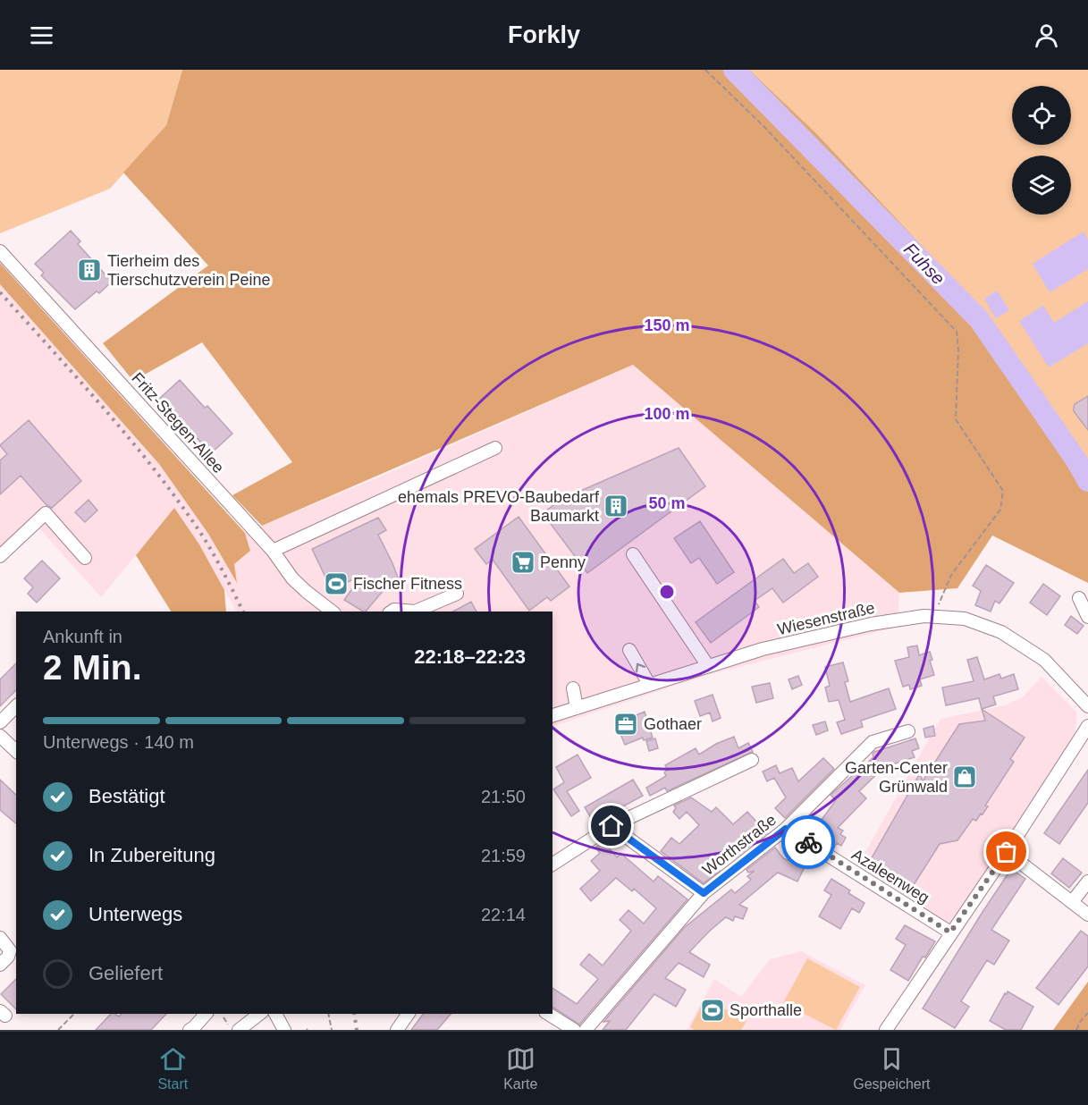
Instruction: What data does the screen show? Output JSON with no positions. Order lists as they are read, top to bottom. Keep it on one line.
{"streets":{"street":["Fritz-Stegen-Allee","Wiesenstraße","Worthstraße","Azaleenweg"]},"crossings":[["Worthstraße","Azaleenweg"]],"water":["Fuhse"],"places":{"building":["Tierheim des Tierschutzverein Peine","ehemals PREVO-Baubedarf Baumarkt"],"supermarket":["Penny"],"sports":["Fischer Fitness","Sporthalle"],"office":["Gothaer"],"shop":["Garten-Center Grünwald"]},"page":{"header":"Forkly","heading":["2 Min.","Ankunft in","22:18–22:23"],"bar":"Unterwegs · 140 m","list":[["Bestätigt","21:50"],["In Zubereitung","21:59"],["Unterwegs","22:14"],"Geliefert"],"tabs":["Start","Karte","Gespeichert"]},"rings":["150 m","100 m","50 m"]}
